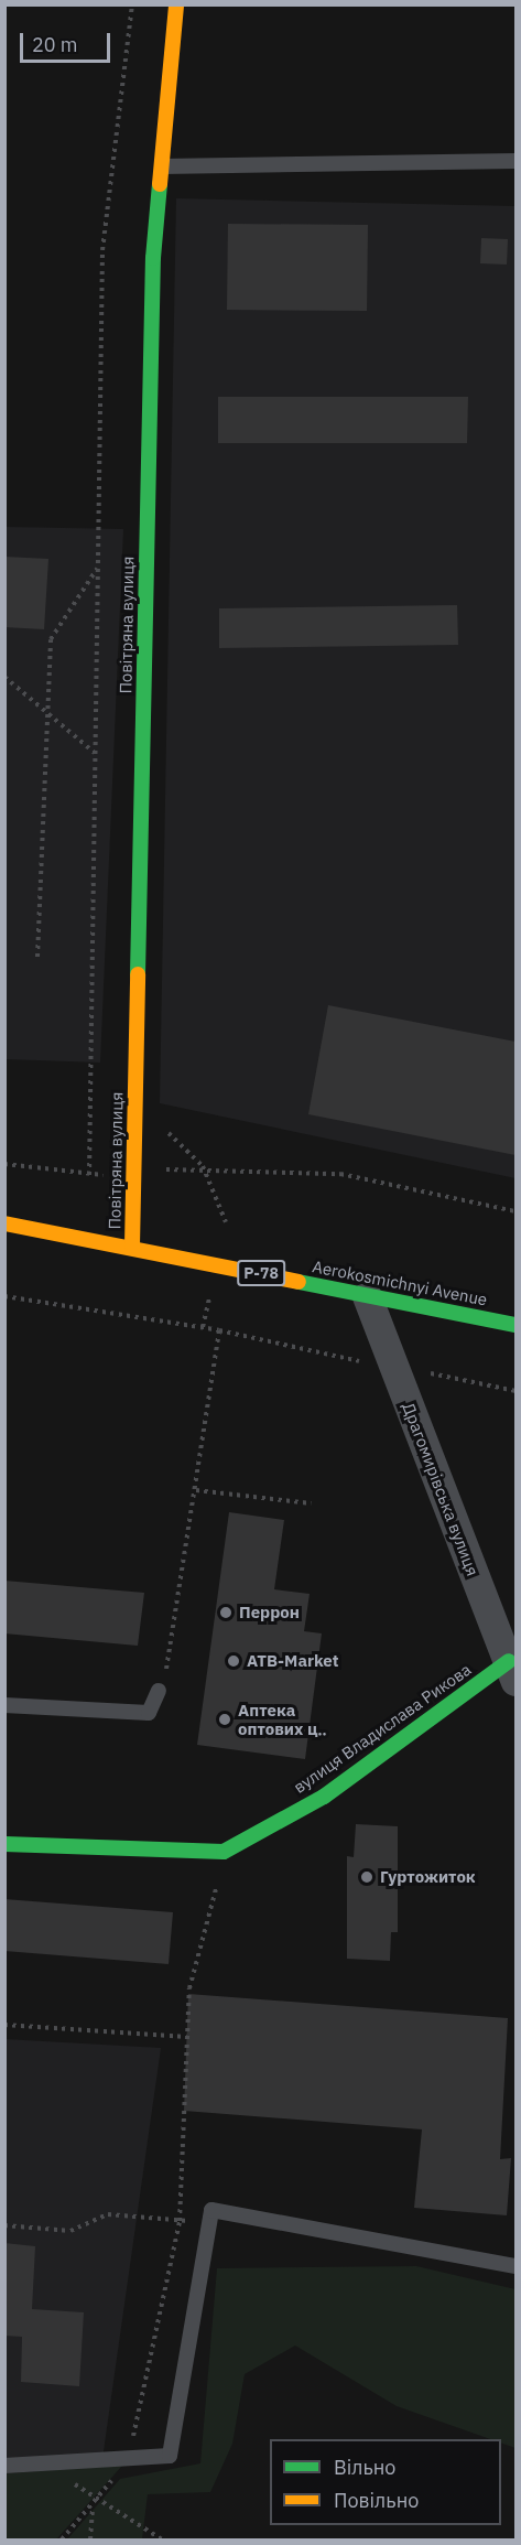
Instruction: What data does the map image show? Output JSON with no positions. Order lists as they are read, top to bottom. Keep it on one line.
{"streets":{"main road":["Повітряна вулиця","Р-78","Aerokosmichnyi Avenue","вулиця Владислава Рикова"],"street":["Драгомирівська вулиця"]},"crossings":[["Повітряна вулиця","Aerokosmichnyi Avenue"],["Aerokosmichnyi Avenue","Драгомирівська вулиця"],["Драгомирівська вулиця","вулиця Владислава Рикова"]],"places":["Перрон","ATB-Market","Аптека оптових ц‥","Гуртожиток"],"legend":["Вільно","Повільно"],"scale_bar":"20 m"}
